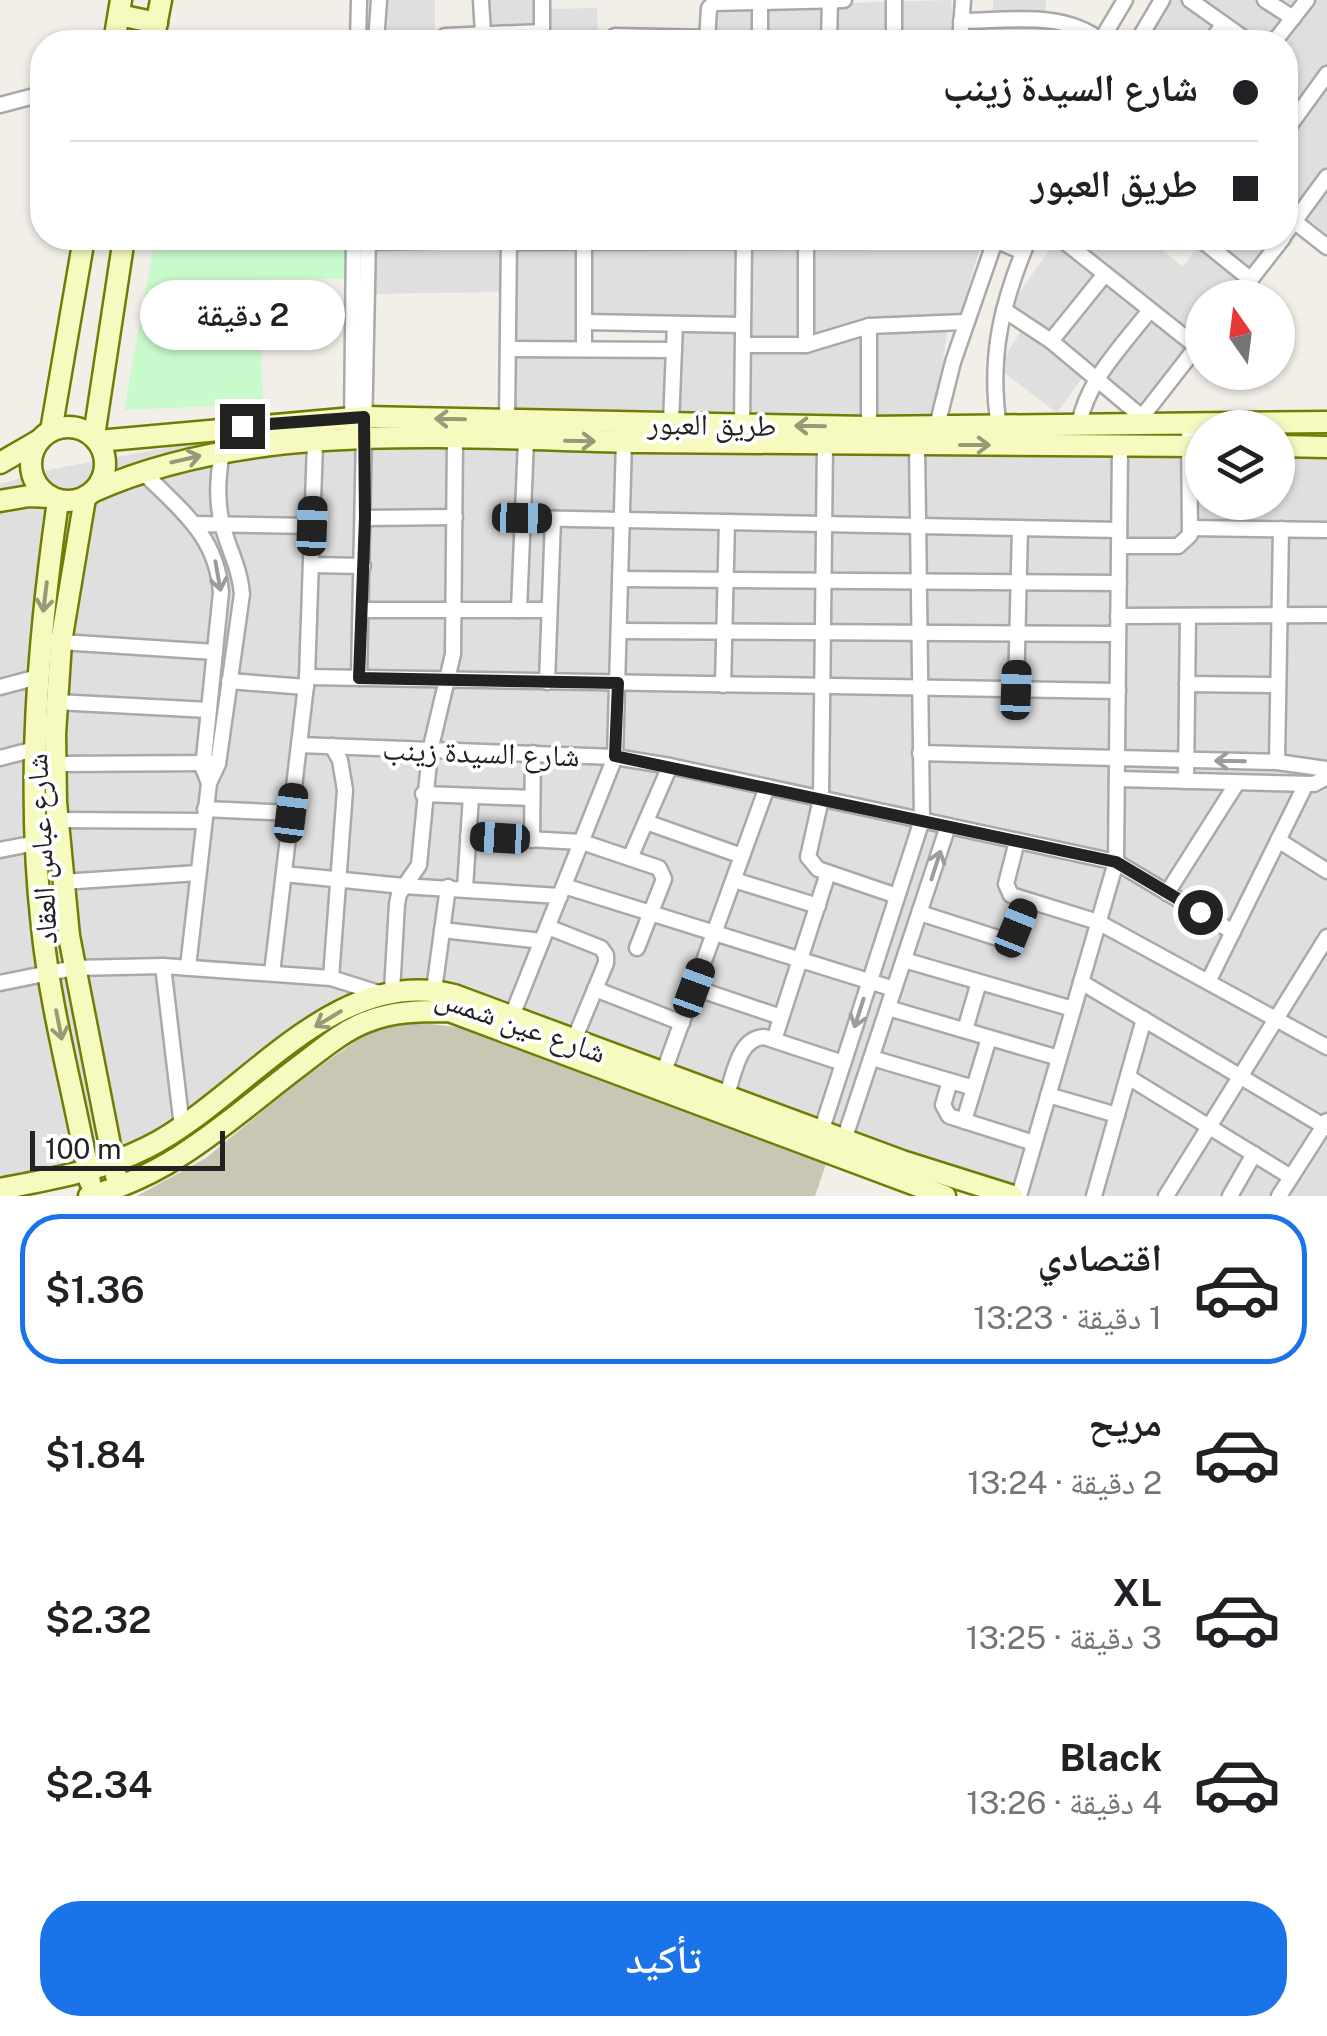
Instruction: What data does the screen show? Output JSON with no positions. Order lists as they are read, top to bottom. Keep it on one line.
{"streets":{"street":["طريق العبور","شارع السيدة زينب","شارع عباس العقاد","شارع عين شمس"]},"crossings":[["طريق العبور","شارع عباس العقاد"],["شارع عباس العقاد","شارع عين شمس"]],"scale_bar":"100 m","north":"top","page":{"banner":["شارع السيدة زينب","طريق العبور"],"bubble":"2 دقيقة","scale":"100 m","list":[{"name":"اقتصادي","note":"1 دقيقة · 13:23","value":"$1.36"},{"name":"مريح","note":"2 دقيقة · 13:24","value":"$1.84"},{"name":"XL","note":"3 دقيقة · 13:25","value":"$2.32"},{"name":"Black","note":"4 دقيقة · 13:26","value":"$2.34"}],"buttons":"تأكيد"}}
